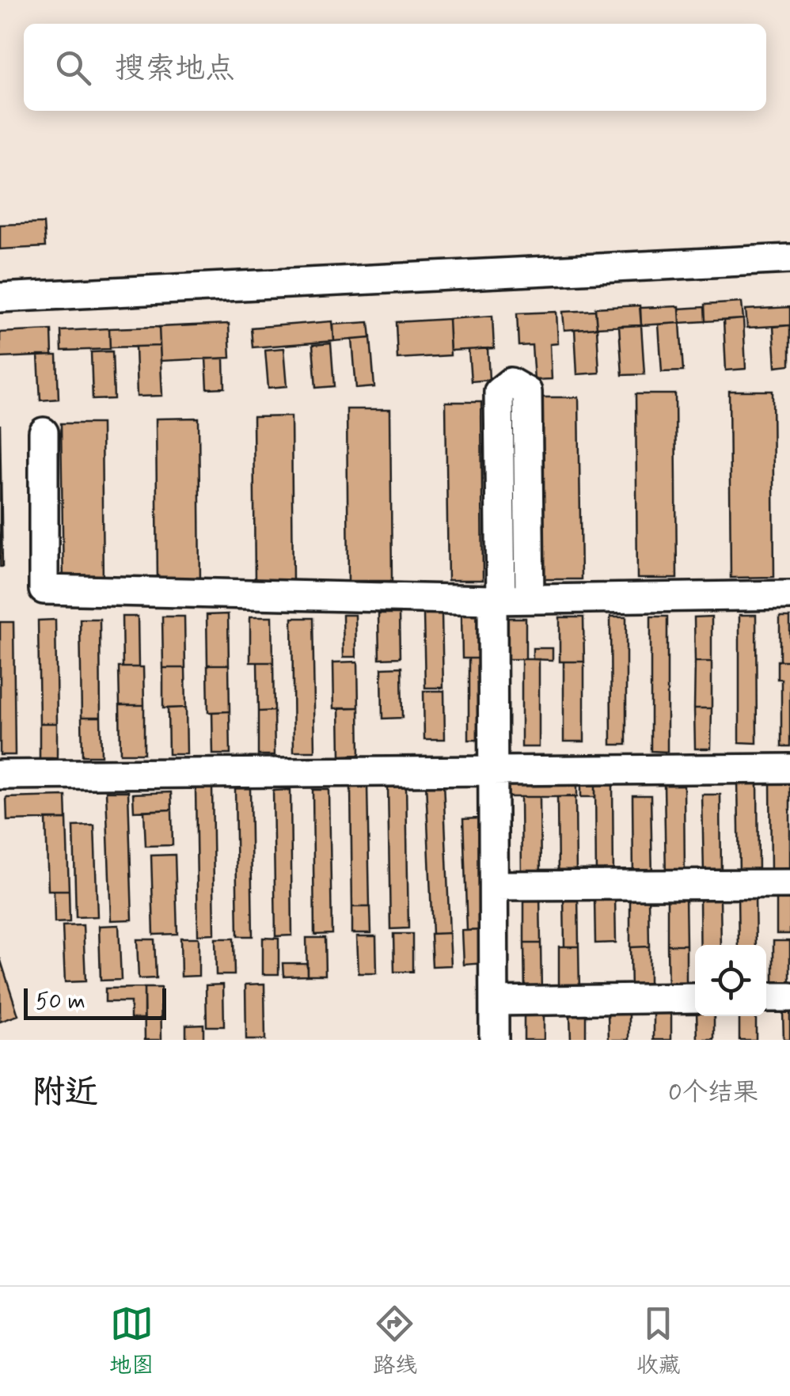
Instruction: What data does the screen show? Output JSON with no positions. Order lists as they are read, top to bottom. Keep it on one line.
{"scale_bar":"50 m","page":{"search":"搜索地点","scale":"50 m","heading":["附近","0个结果"],"nav":["地图","路线","收藏"]}}
